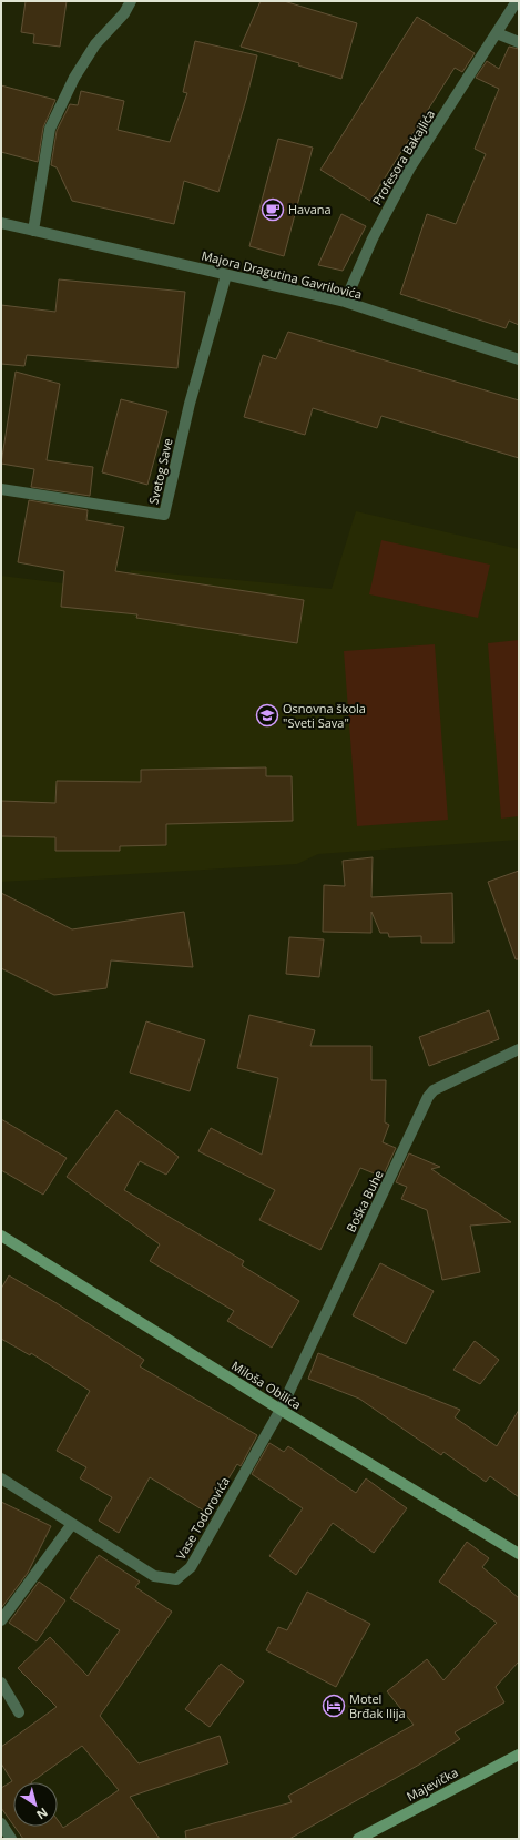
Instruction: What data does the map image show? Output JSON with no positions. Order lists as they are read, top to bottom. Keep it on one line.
{"streets":{"main road":["Miloša Obilića","Majevička"],"street":["Profesora Bakajlića","Majora Dragutina Gavrilovića","Svetog Save","Boška Buhe","Vase Todorovića"]},"crossings":[["Profesora Bakajlića","Majora Dragutina Gavrilovića"],["Majora Dragutina Gavrilovića","Svetog Save"],["Boška Buhe","Miloša Obilića"],["Boška Buhe","Vase Todorovića"],["Miloša Obilića","Vase Todorovića"]],"places":{"cafe":["Havana"],"school or university":["Osnovna škola \"Sveti Sava\""],"hotel":["Motel Brđak Ilija"]},"north":"bottom right"}
